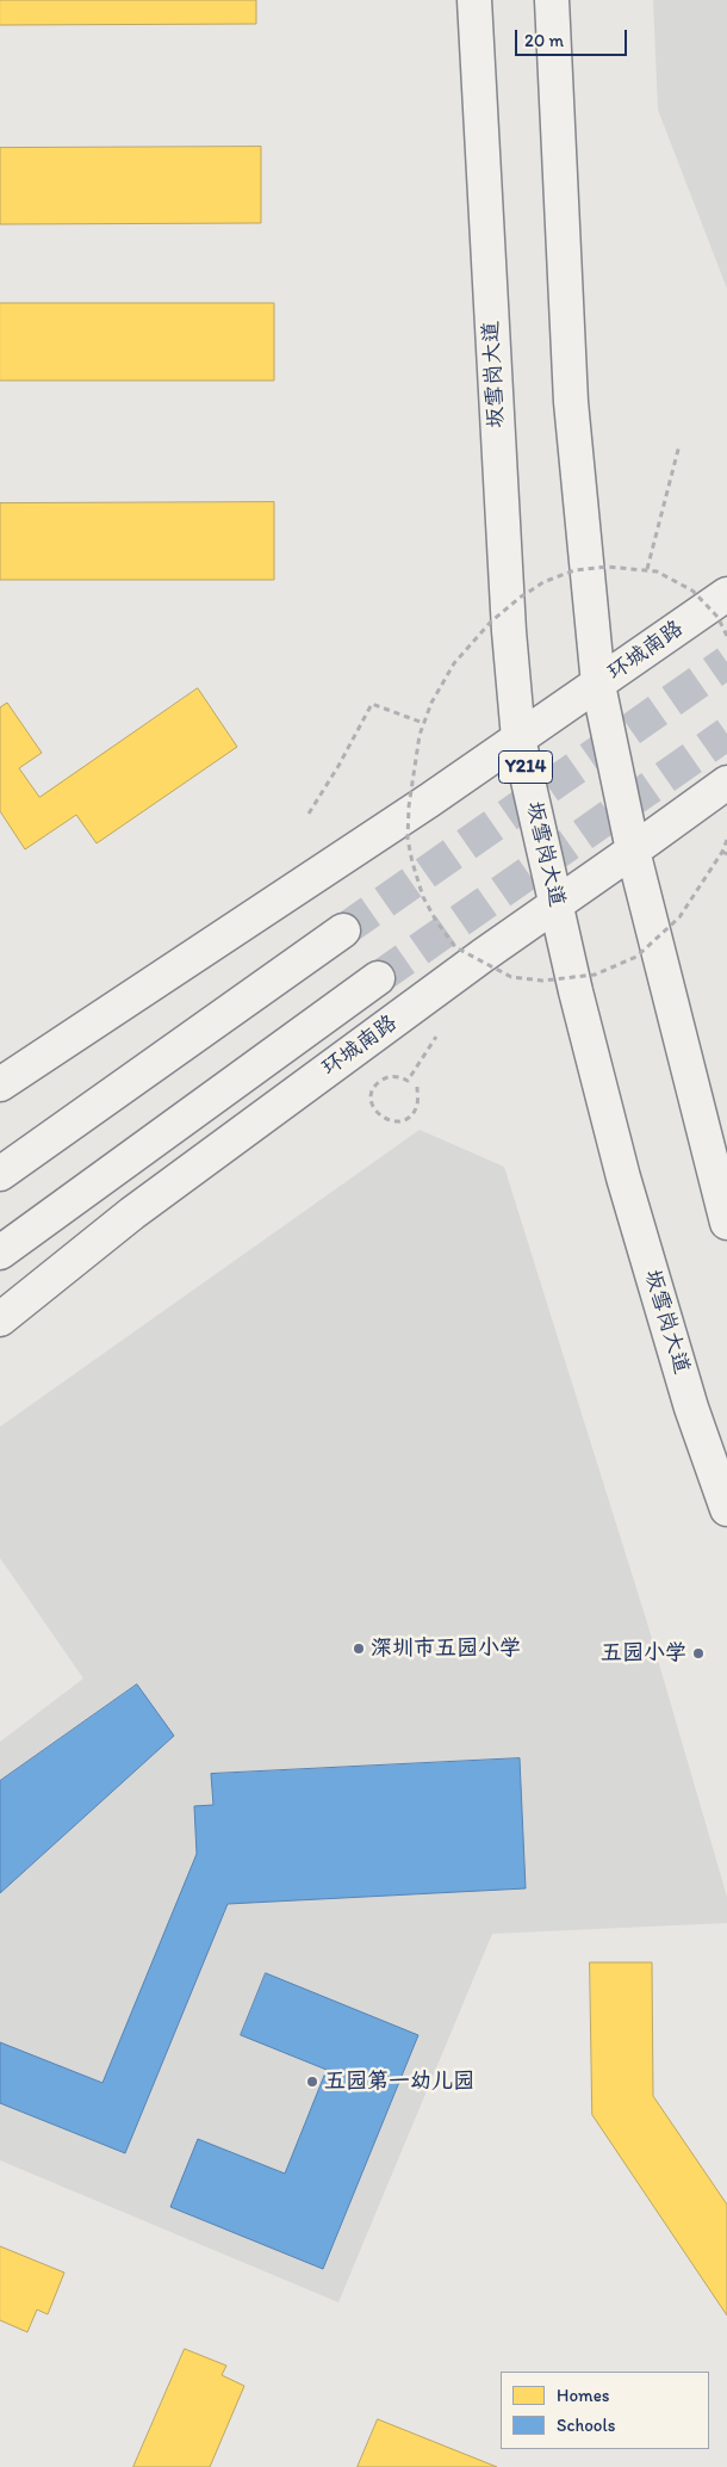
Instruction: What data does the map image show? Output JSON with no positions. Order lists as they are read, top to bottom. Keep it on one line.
{"streets":{"main road":["坂雪岗大道","环城南路","Y214"]},"crossings":[["坂雪岗大道","环城南路"]],"places":["深圳市五园小学","五园小学","五园第一幼儿园"],"legend":["Homes","Schools"],"scale_bar":"20 m"}
